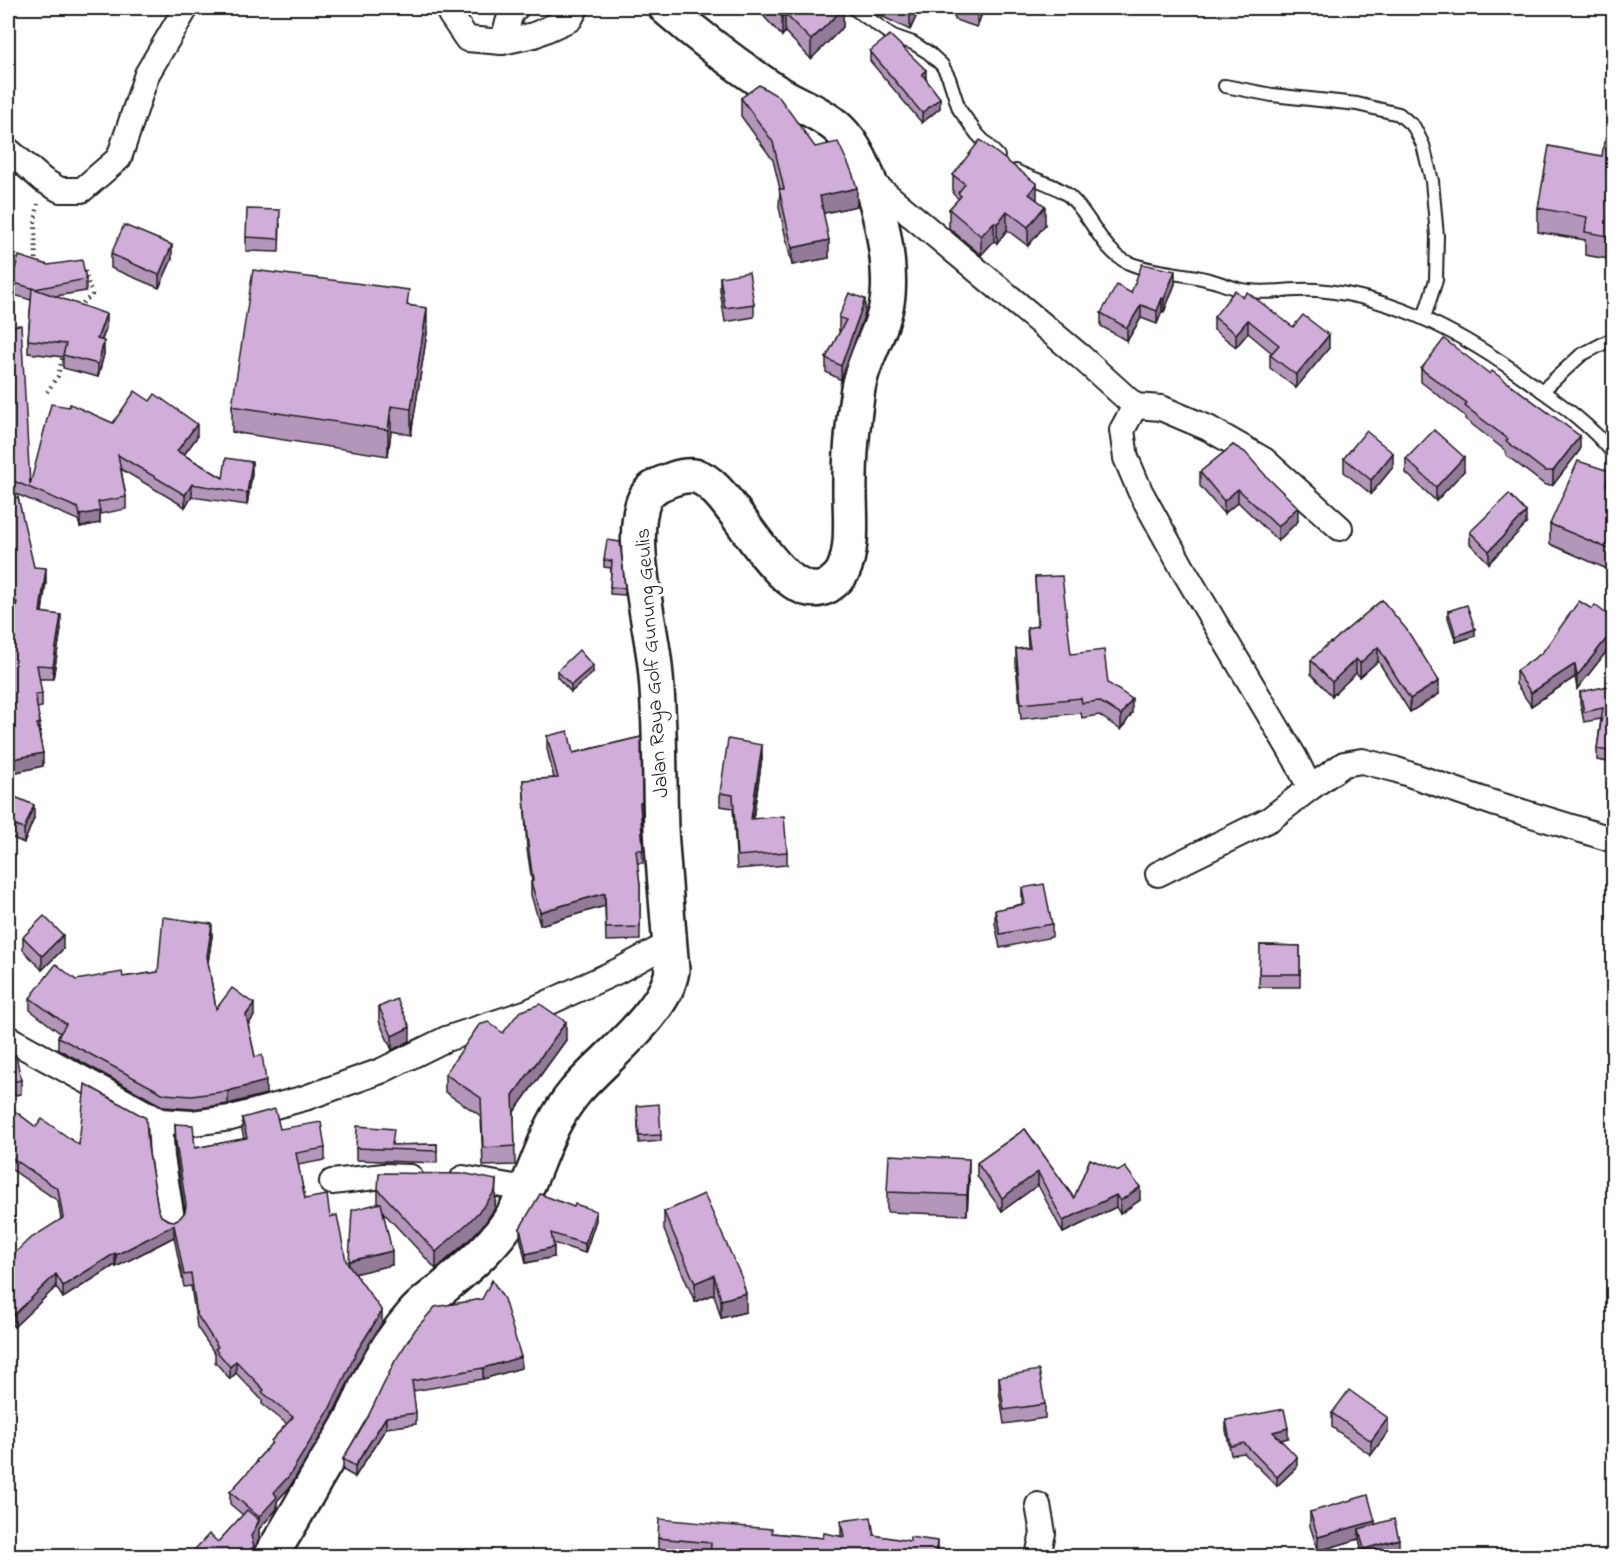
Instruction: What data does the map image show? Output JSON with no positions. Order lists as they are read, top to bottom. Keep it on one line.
{"streets":{"main road":["Jalan Raya Golf Gunung Geulis"]}}
